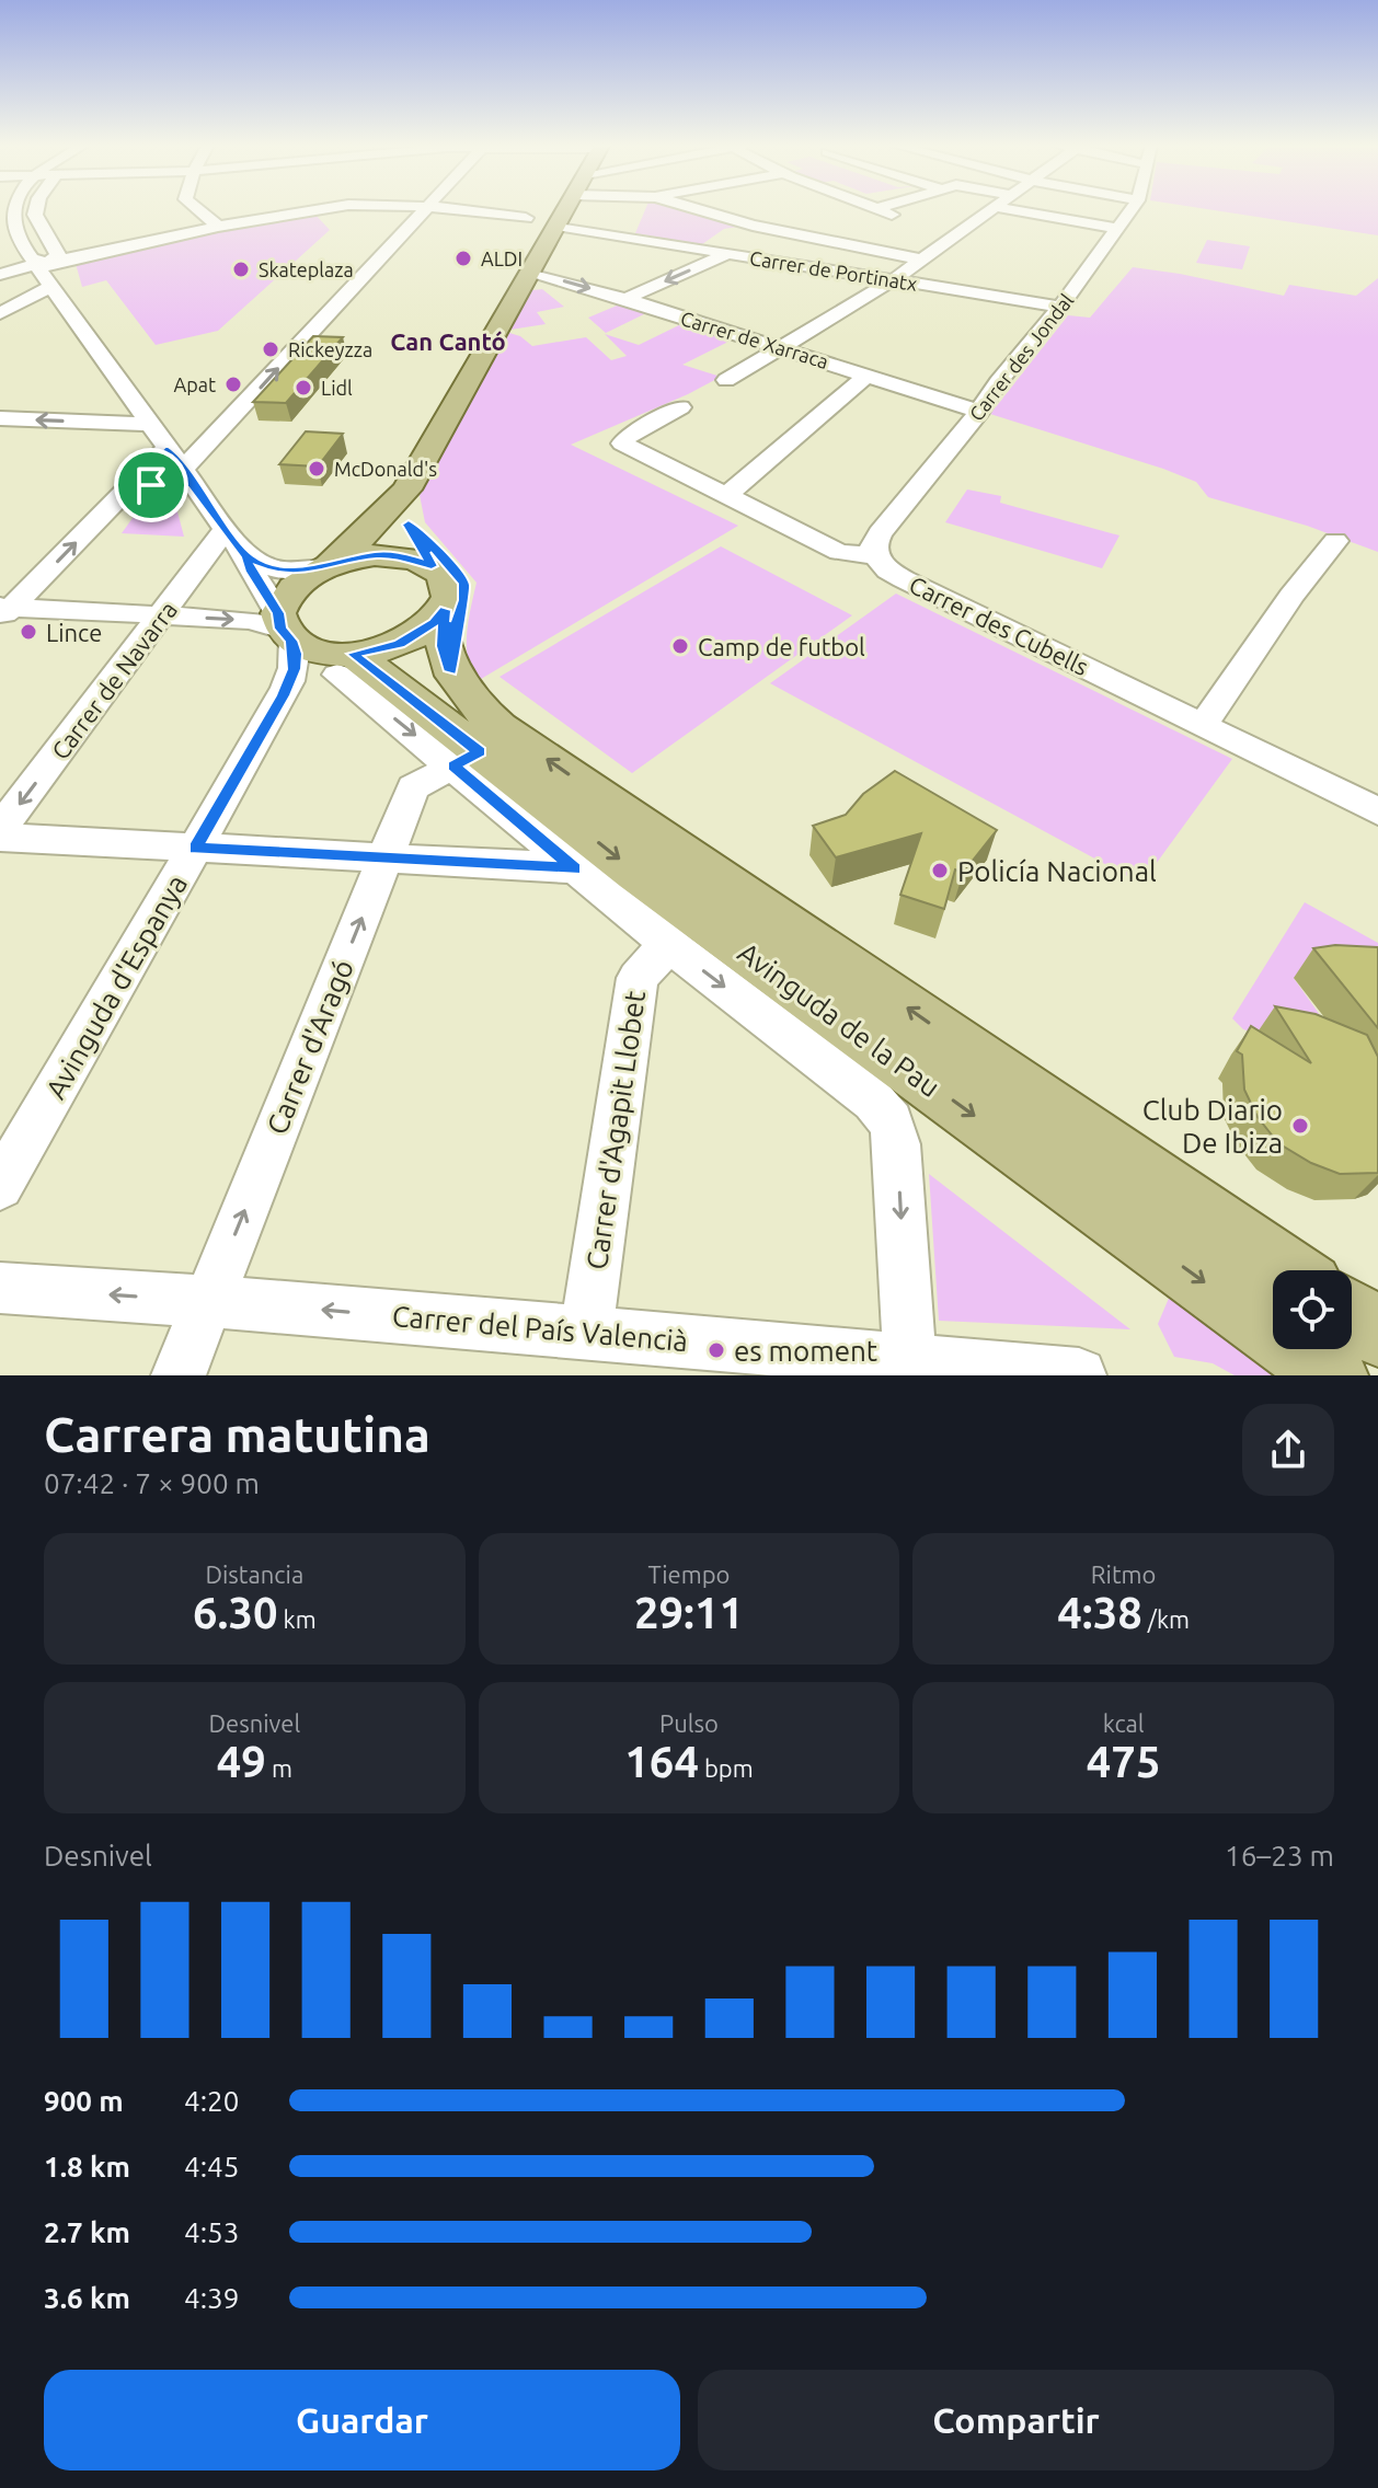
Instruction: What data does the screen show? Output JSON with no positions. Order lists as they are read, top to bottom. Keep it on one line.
{"streets":{"main road":["Avinguda de la Pau"],"street":["Carrer de Portinatx","Carrer de Xarraca","Carrer des Jondal","Carrer des Cubells","Carrer de Navarra","Avinguda d'Espanya","Carrer d'Aragó","Carrer d'Agapit Llobet","Carrer del País Valencià"]},"crossings":[["Carrer de Portinatx","Carrer des Jondal"],["Carrer de Xarraca","Carrer des Jondal"],["Carrer des Jondal","Carrer des Cubells"],["Avinguda d'Espanya","Avinguda de la Pau"],["Avinguda de la Pau","Carrer d'Aragó"],["Avinguda de la Pau","Carrer d'Agapit Llobet"],["Avinguda de la Pau","Carrer del País Valencià"],["Carrer d'Aragó","Carrer del País Valencià"],["Carrer d'Agapit Llobet","Carrer del País Valencià"]],"one_way":["Carrer d'Aragó","Carrer del País Valencià"],"districts":["Can Cantó"],"places":["ALDI","Skateplaza","Rickeyzza","Apat","Lidl","McDonald's","Lince","Camp de futbol","Policía Nacional","Club Diario De Ibiza","es moment"],"page":{"heading":["Carrera matutina","07:42 · 7 × 900 m"],"stats":[["Distancia","6.30 km"],["Tiempo","29:11"],["Ritmo","4:38 /km"],["Desnivel","49 m"],["Pulso","164 bpm"],["kcal","475"]],"chart":["Desnivel","16–23 m"],"list":[{"name":"900 m","note":"4:20"},{"name":"1.8 km","note":"4:45"},{"name":"2.7 km","note":"4:53"},{"name":"3.6 km","note":"4:39"}],"buttons":["Guardar","Compartir"]}}
